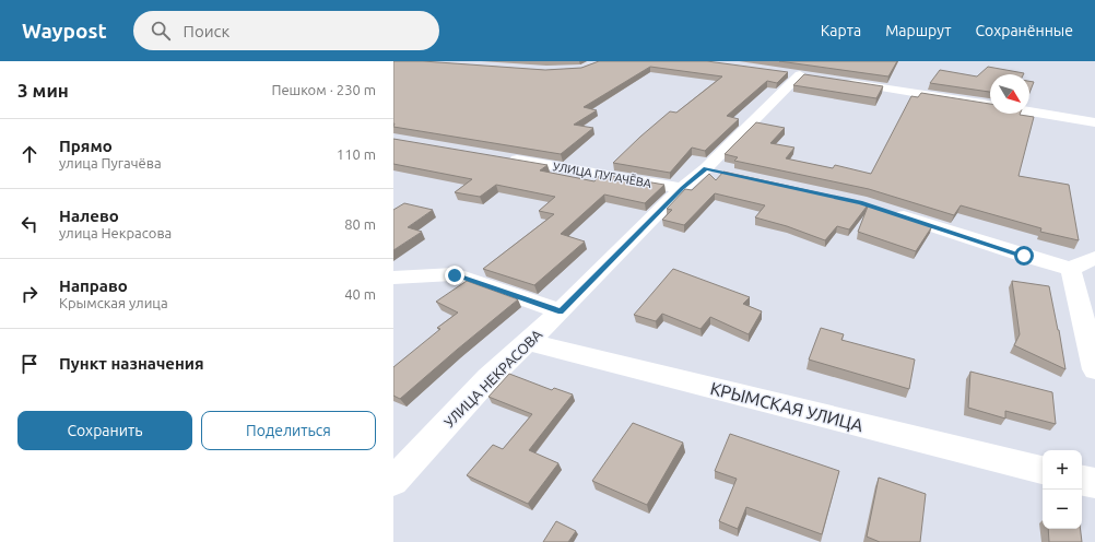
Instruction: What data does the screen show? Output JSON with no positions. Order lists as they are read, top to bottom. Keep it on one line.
{"streets":{"street":["УЛИЦА ПУГАЧЁВА","УЛИЦА НЕКРАСОВА","КРЫМСКАЯ УЛИЦА"]},"crossings":[["УЛИЦА ПУГАЧЁВА","УЛИЦА НЕКРАСОВА"],["УЛИЦА НЕКРАСОВА","КРЫМСКАЯ УЛИЦА"]],"north":"bottom right","page":{"header":"Waypost","search":"Поиск","nav":["Карта","Маршрут","Сохранённые"],"heading":["3 мин","Пешком · 230 m"],"list":[["Прямо","улица Пугачёва","110 m"],["Налево","улица Некрасова","80 m"],["Направо","Крымская улица","40 m"],"Пункт назначения"],"buttons":["Сохранить","Поделиться"],"map_buttons":["+","−"]}}
